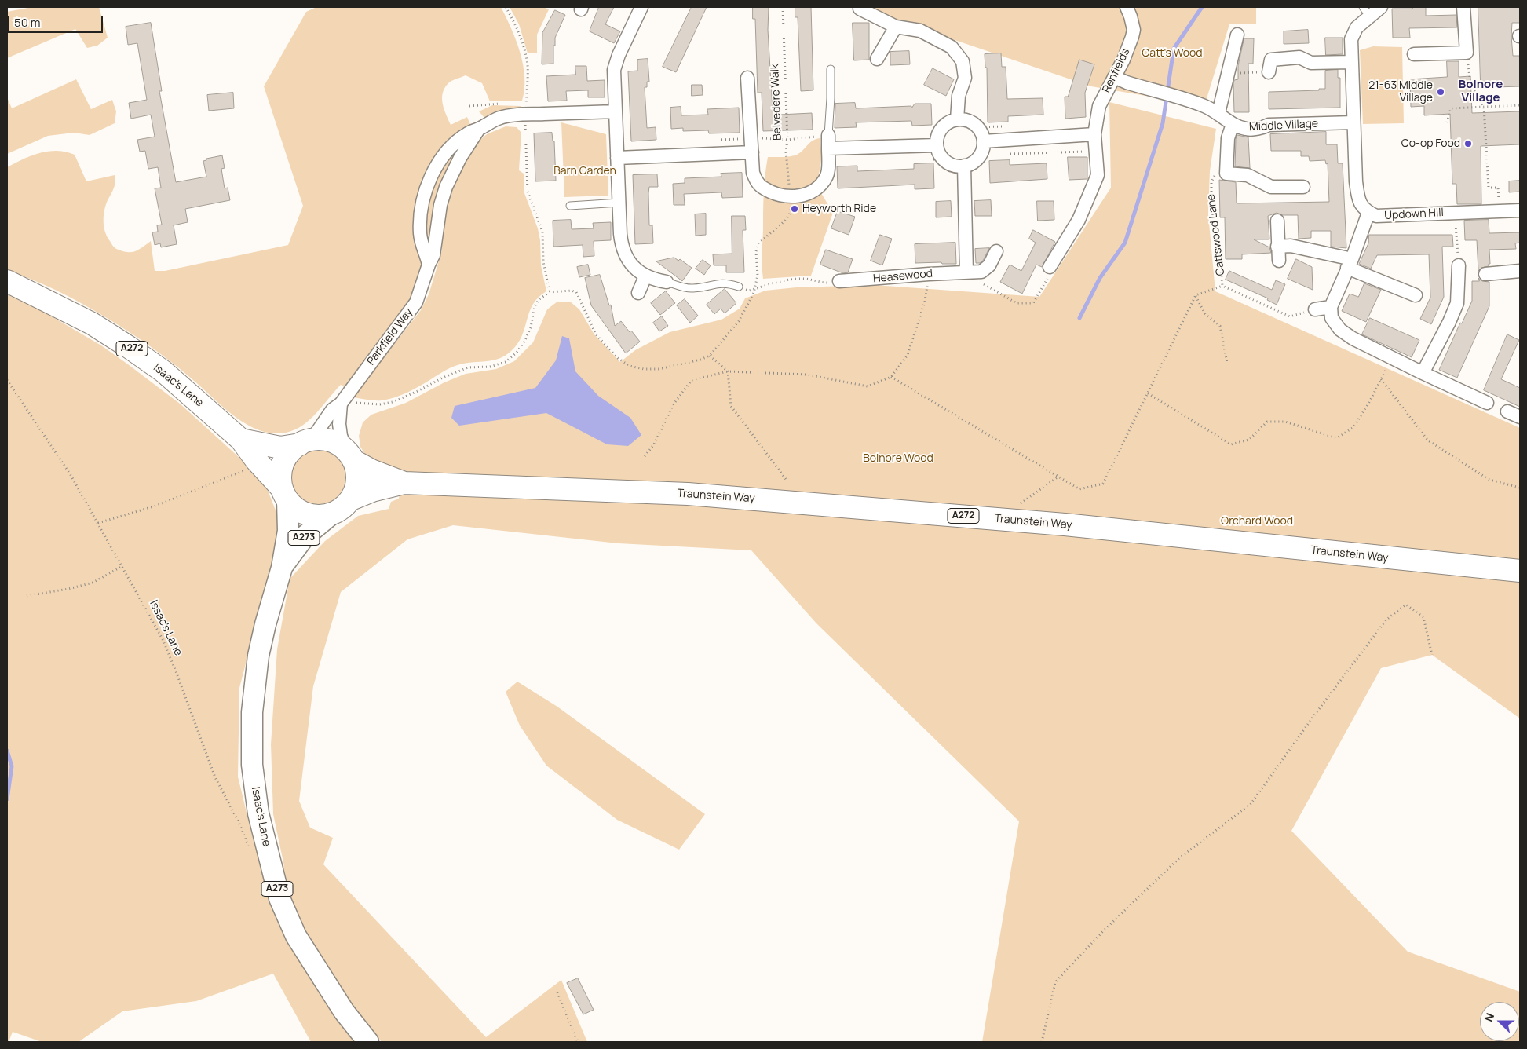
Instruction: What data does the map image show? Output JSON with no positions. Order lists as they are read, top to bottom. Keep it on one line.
{"streets":{"highway":["A272","Isaac's Lane","Traunstein Way"],"main road":["A273"],"street":["Renfields","Middle Village","Updown Hill","Heasewood","Parkfield Way"],"path":["Belvedere Walk","Cattswood Lane","Issac's Lane"]},"crossings":[["Renfields","Middle Village"],["Middle Village","Updown Hill"],["Parkfield Way","Isaac's Lane"],["Parkfield Way","Traunstein Way"],["Isaac's Lane","Traunstein Way"]],"districts":["Bolnore Village"],"parks":["Catt's Wood","Barn Garden","Bolnore Wood","Orchard Wood"],"places":["21-63 Middle Village","Co-op Food","Heyworth Ride"],"scale_bar":"50 m","north":"left"}
